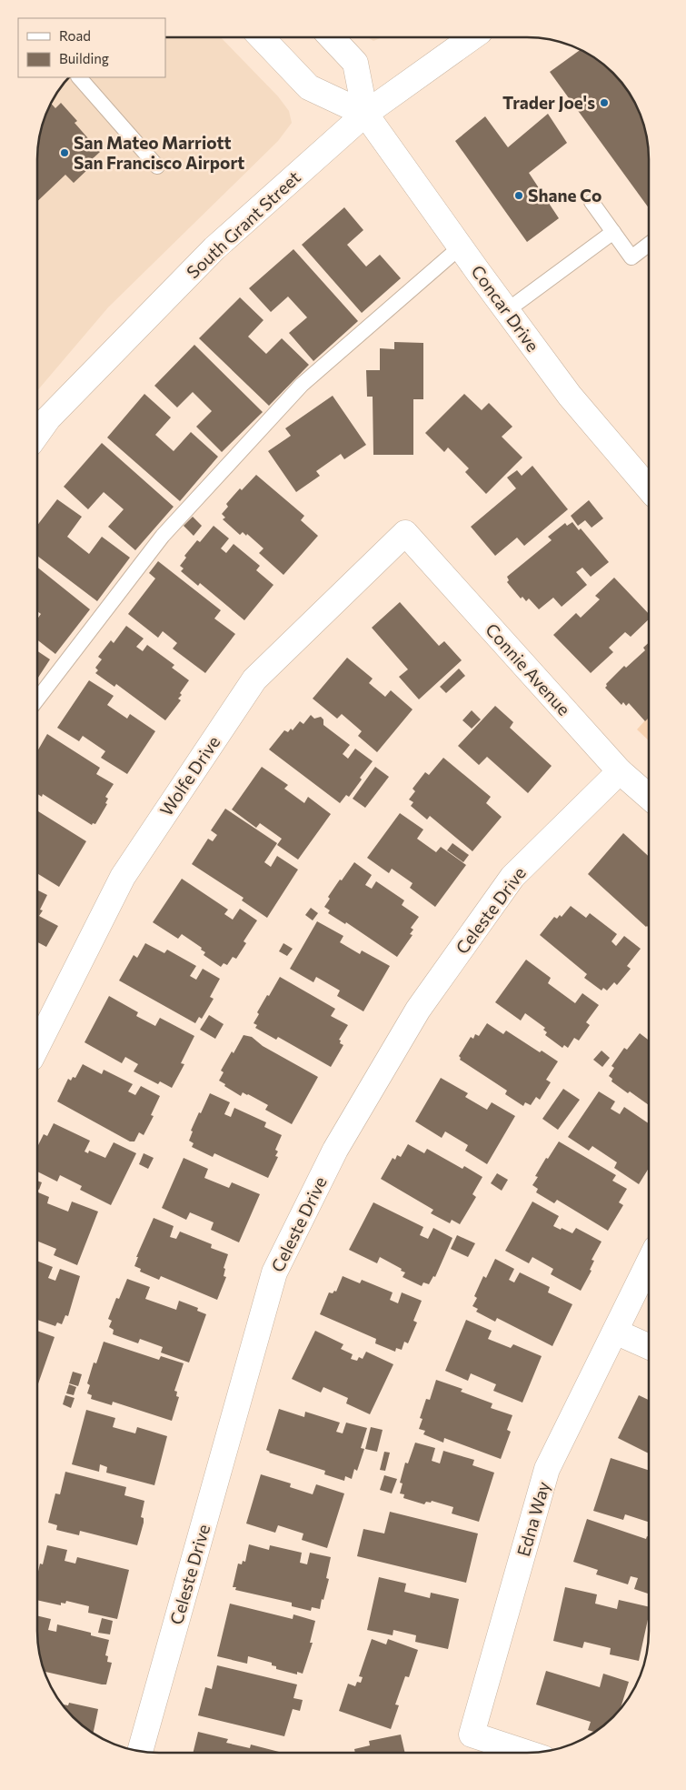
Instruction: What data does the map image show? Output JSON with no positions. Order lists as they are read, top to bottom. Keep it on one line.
{"streets":{"street":["South Grant Street","Concar Drive","Connie Avenue","Wolfe Drive","Celeste Drive","Edna Way"]},"crossings":[["South Grant Street","Concar Drive"],["Connie Avenue","Wolfe Drive"],["Connie Avenue","Celeste Drive"]],"places":["Trader Joe's","San Mateo Marriott San Francisco Airport","Shane Co"],"legend":["Road","Building"]}
